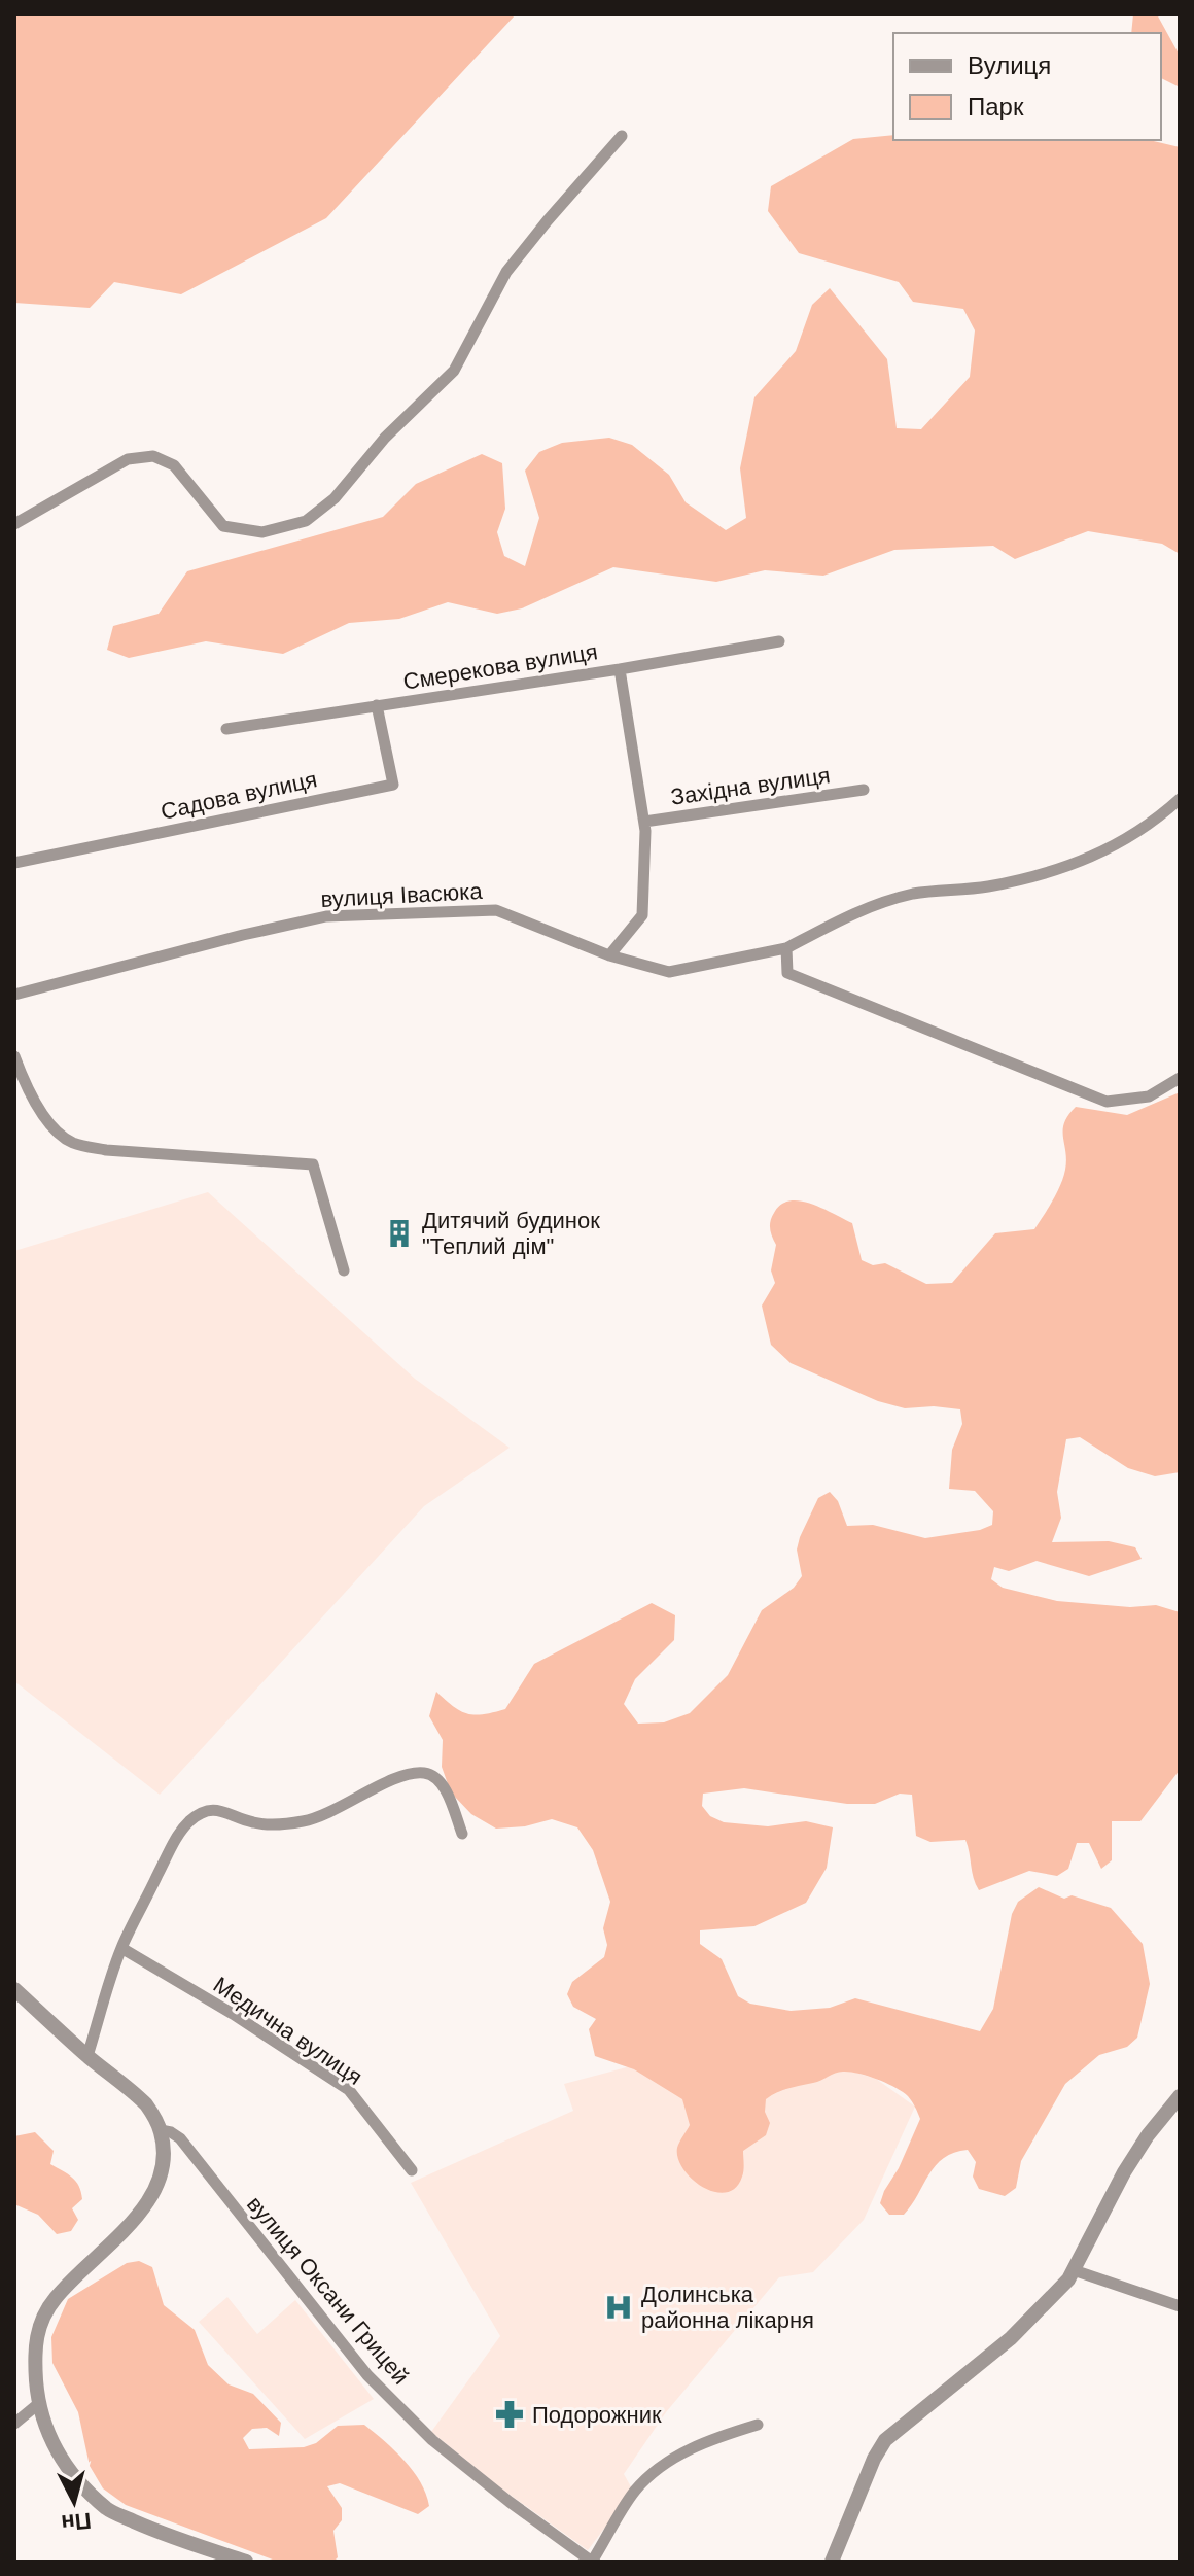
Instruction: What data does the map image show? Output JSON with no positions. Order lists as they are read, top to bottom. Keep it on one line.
{"streets":{"street":["Смерекова вулиця","Західна вулиця","Садова вулиця","вулиця Івасюка","Медична вулиця","вулиця Оксани Грицей"]},"crossings":[["Смерекова вулиця","Садова вулиця"]],"places":{"building":["Дитячий будинок \"Теплий дім\""],"hospital":["Долинська районна лікарня"],"pharmacy":["Подорожник"]},"legend":["Вулиця","Парк"],"north":"bottom"}
